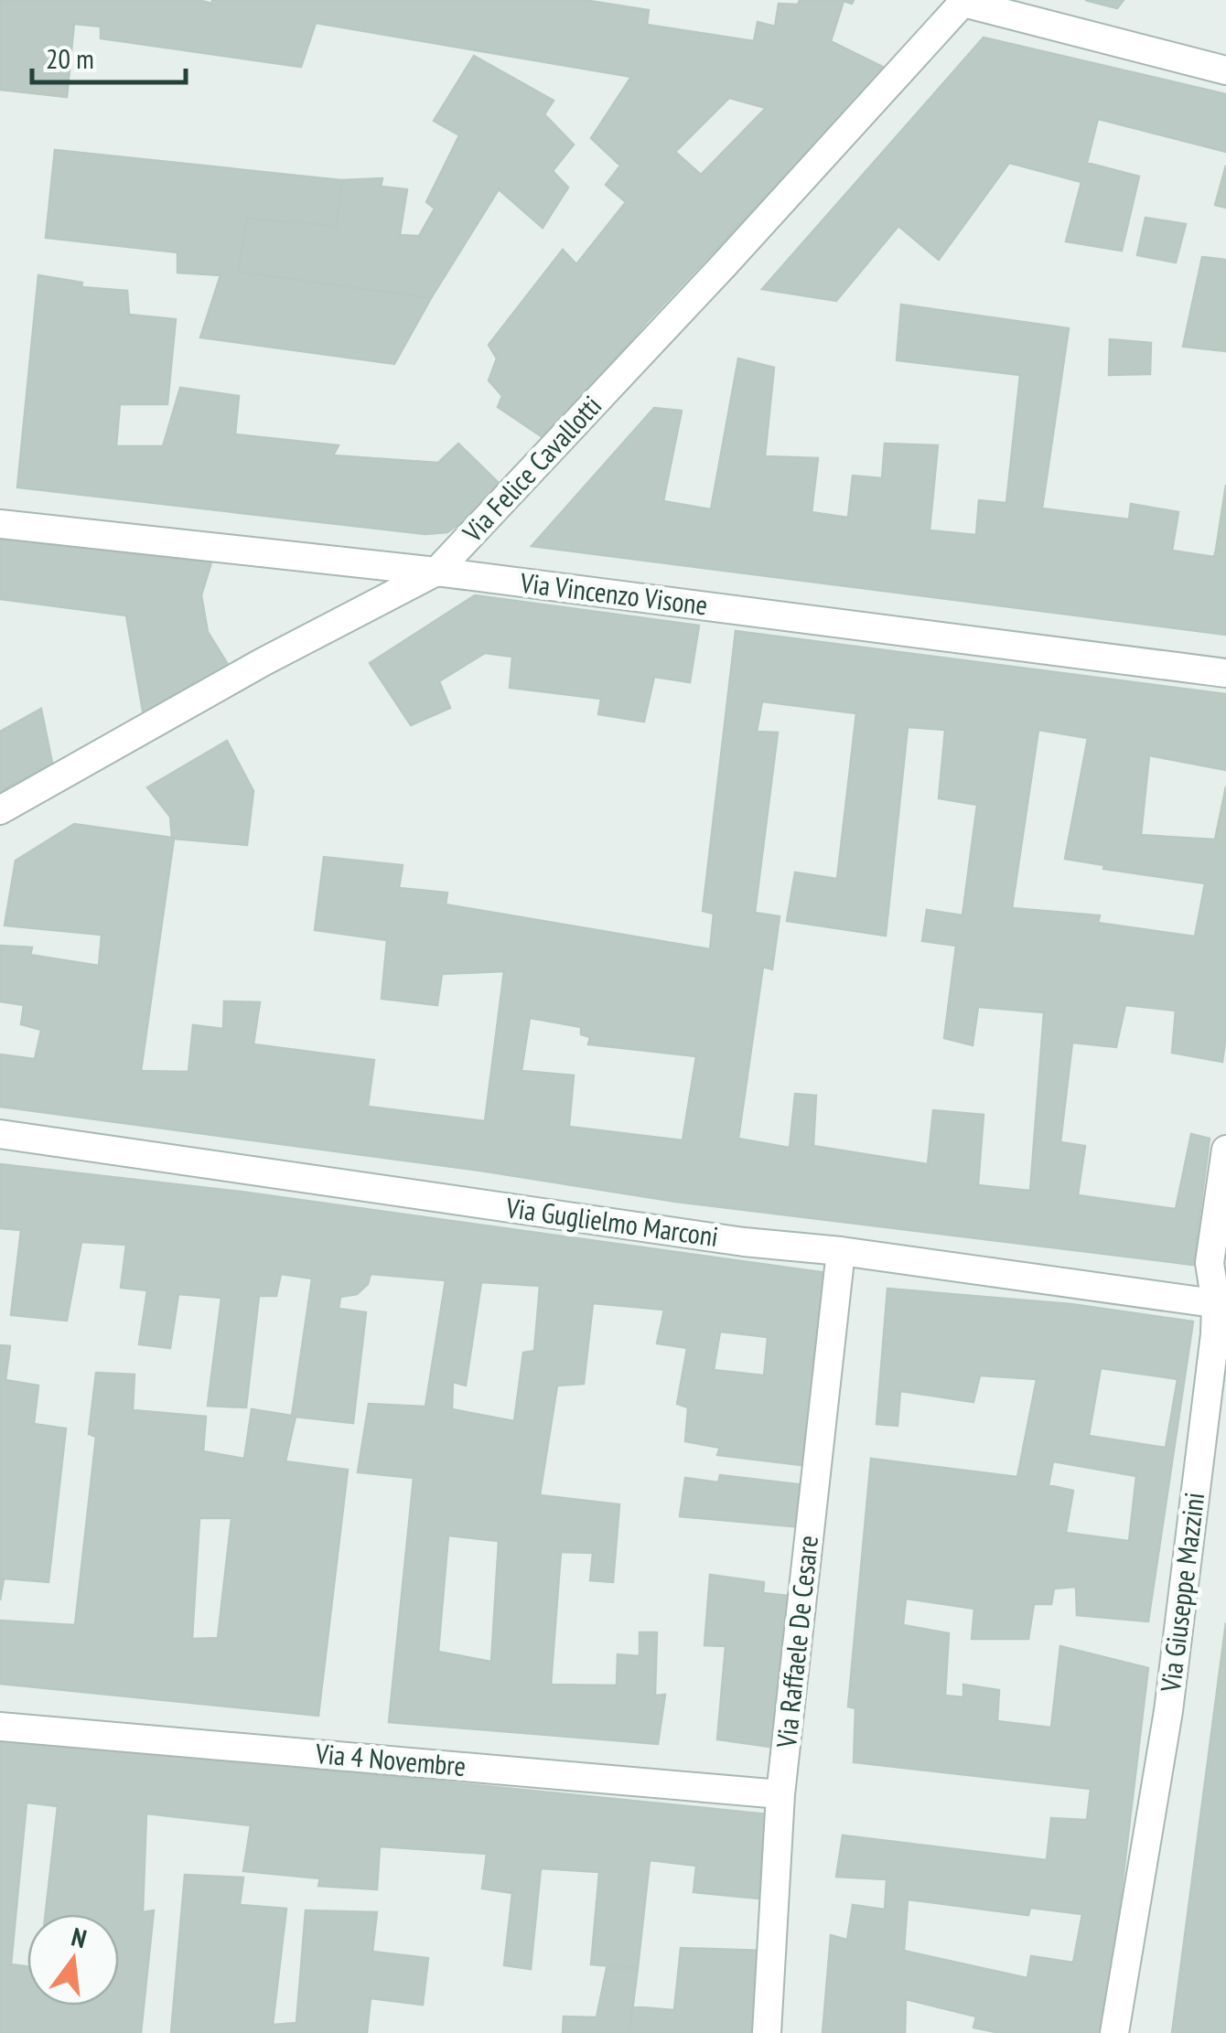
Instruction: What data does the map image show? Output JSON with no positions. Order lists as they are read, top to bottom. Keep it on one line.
{"streets":{"street":["Via Felice Cavallotti","Via Vincenzo Visone","Via Guglielmo Marconi","Via Giuseppe Mazzini","Via Raffaele De Cesare","Via 4 Novembre"]},"crossings":[["Via Felice Cavallotti","Via Vincenzo Visone"],["Via Guglielmo Marconi","Via Giuseppe Mazzini"],["Via Guglielmo Marconi","Via Raffaele De Cesare"],["Via Raffaele De Cesare","Via 4 Novembre"]],"scale_bar":"20 m","north":"top"}
